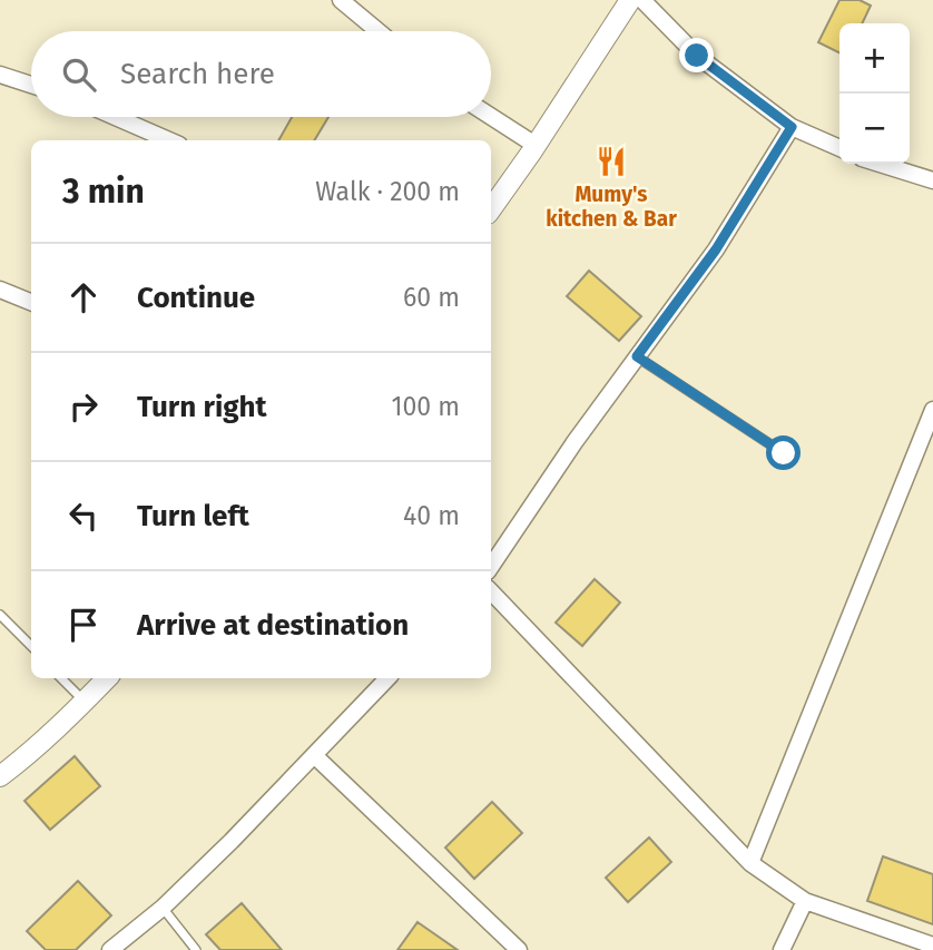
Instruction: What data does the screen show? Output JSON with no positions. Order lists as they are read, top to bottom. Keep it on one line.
{"places":{"restaurant":["Mumy's kitchen & Bar"]},"page":{"map_buttons":["+","−"],"search":"Search here","heading":["3 min","Walk · 200 m"],"list":[["Continue","60 m"],["Turn right","100 m"],["Turn left","40 m"],"Arrive at destination"]}}
